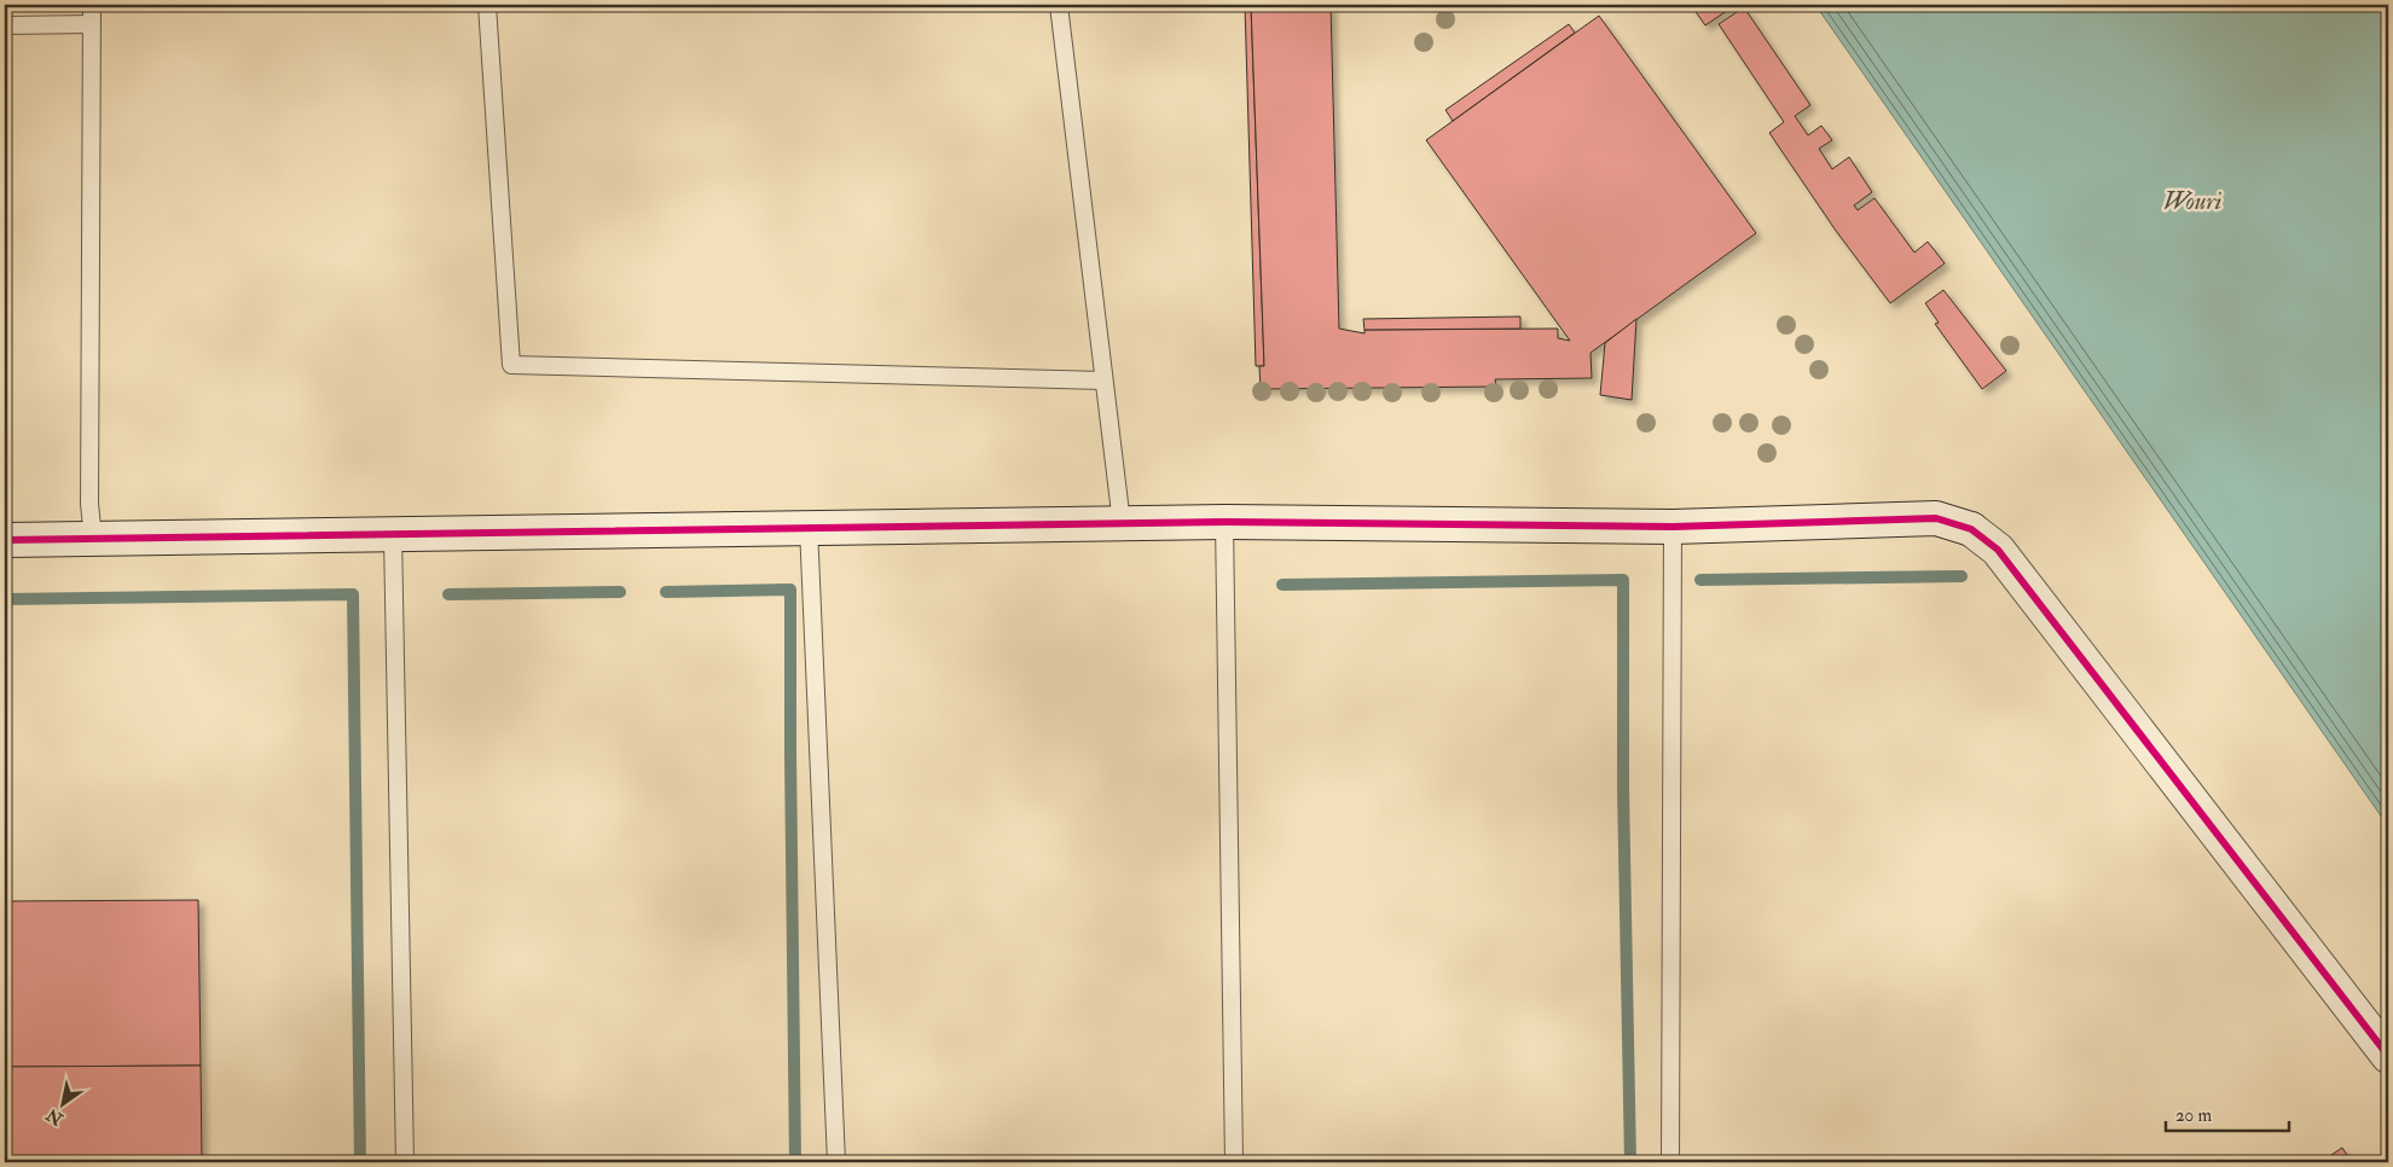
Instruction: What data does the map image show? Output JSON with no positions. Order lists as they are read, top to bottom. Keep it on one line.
{"water":["Wouri"],"scale_bar":"20 m","north":"bottom left"}
